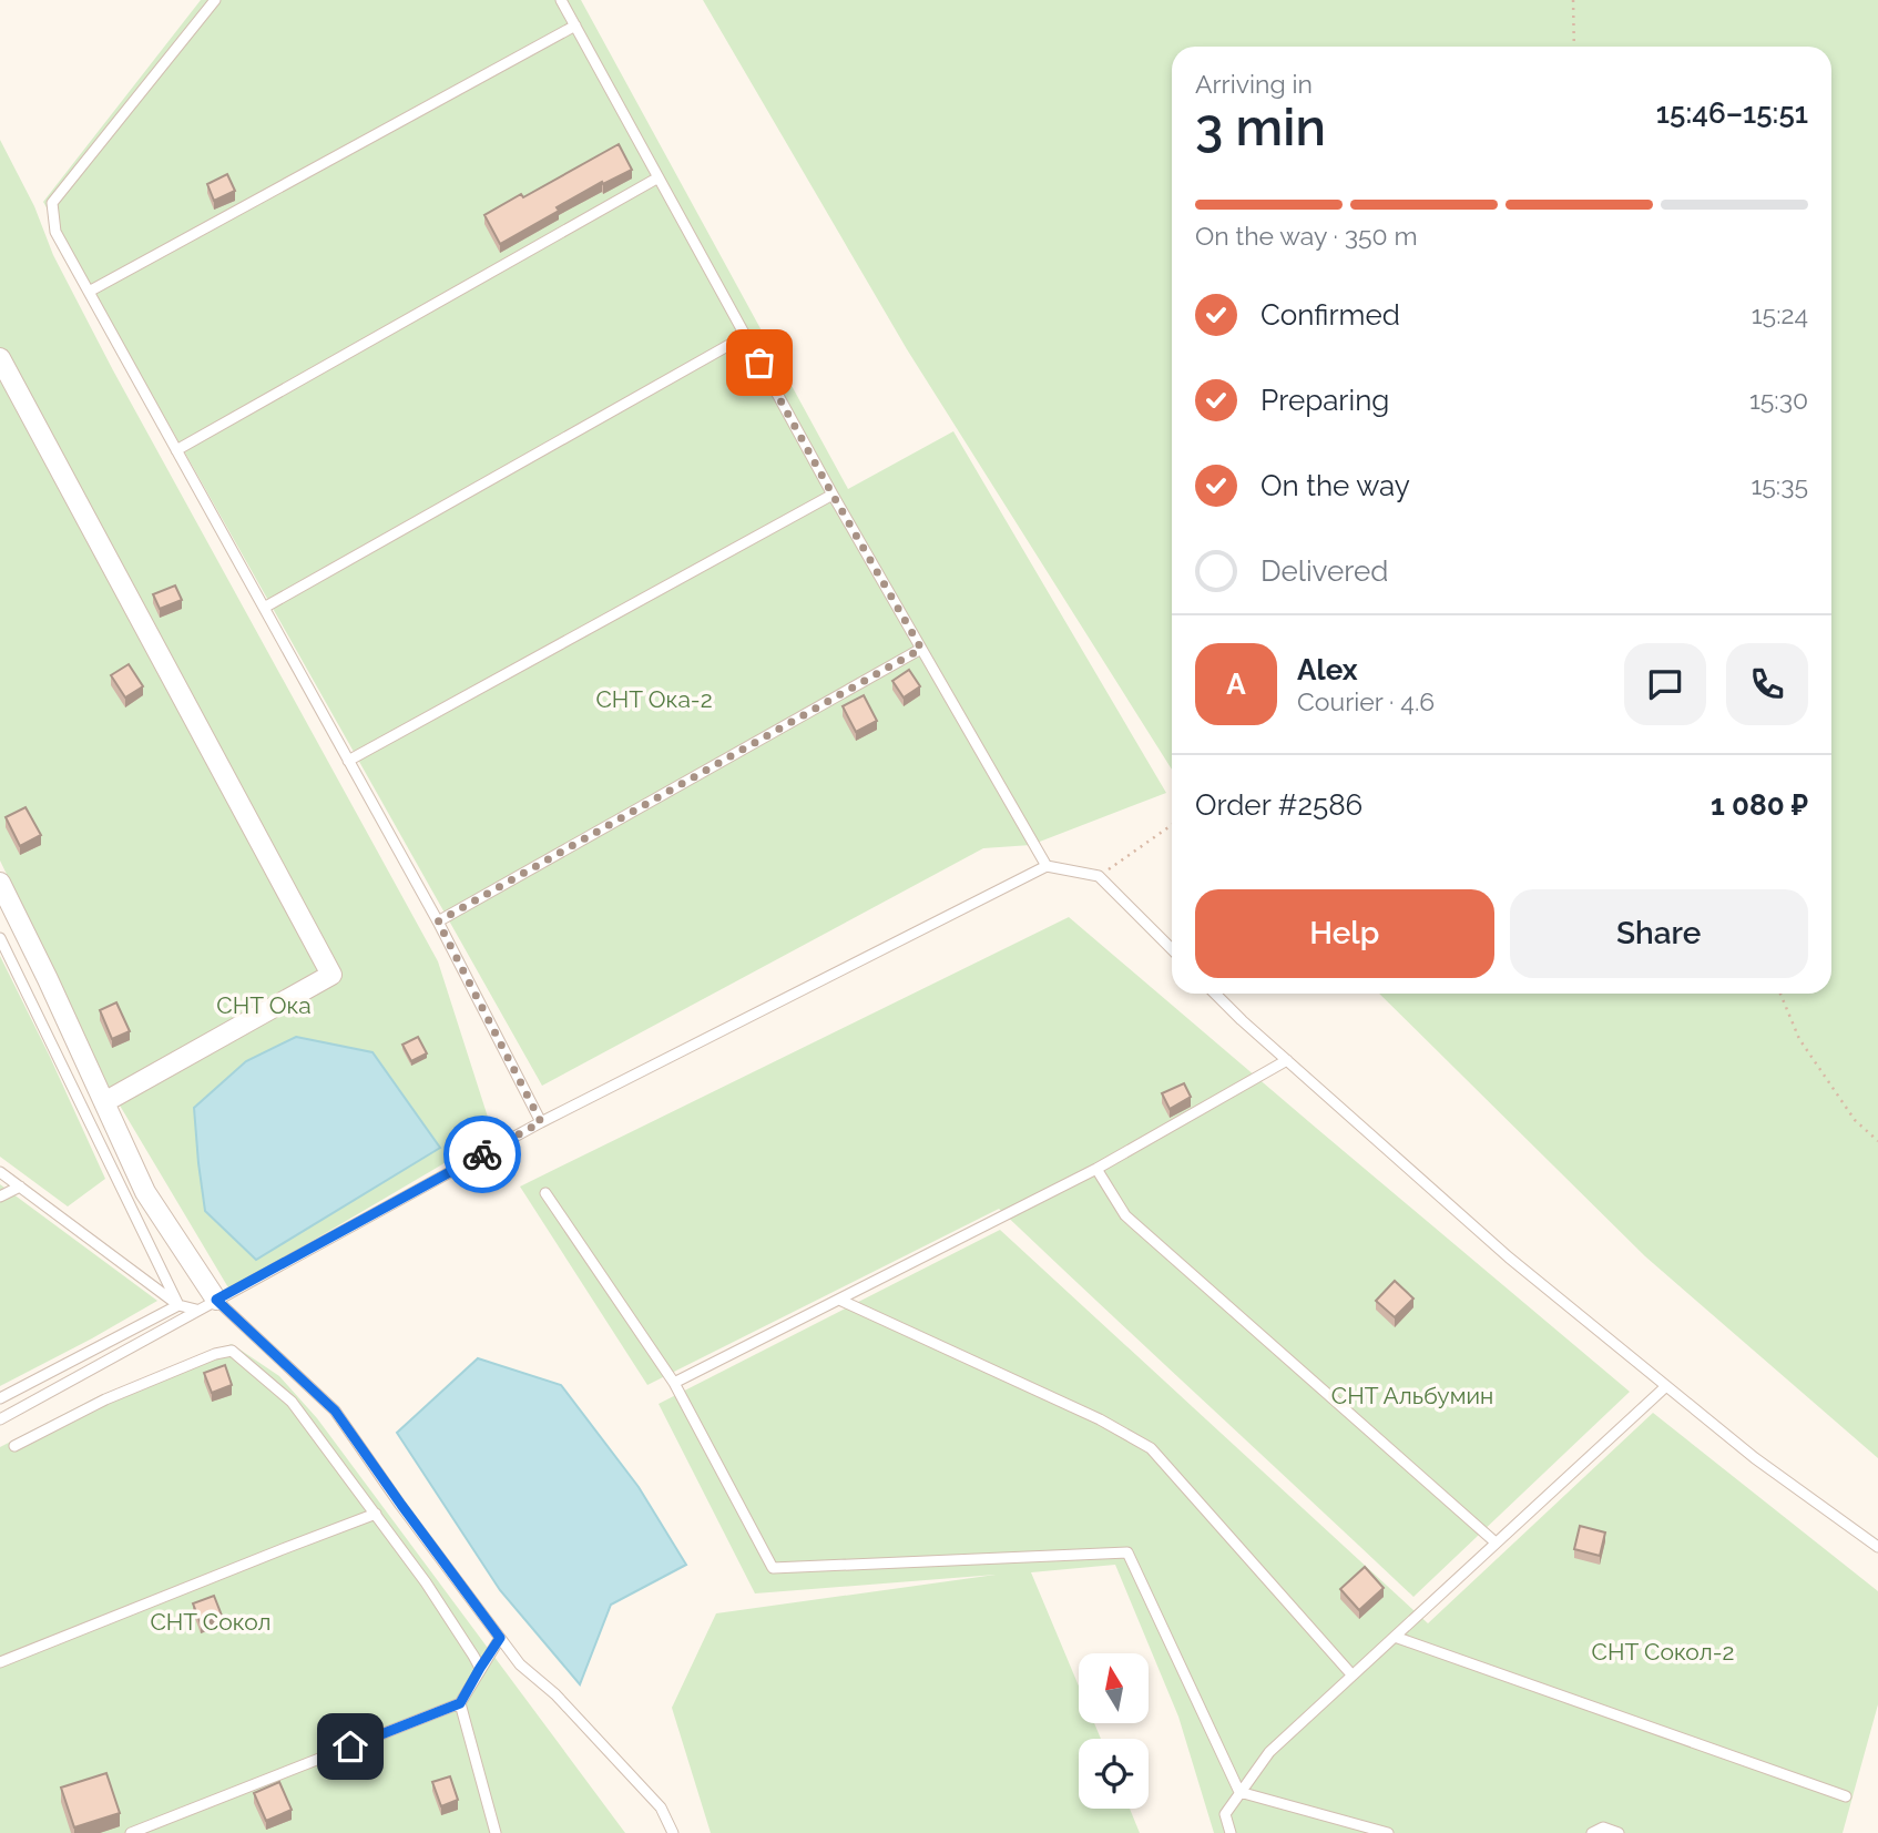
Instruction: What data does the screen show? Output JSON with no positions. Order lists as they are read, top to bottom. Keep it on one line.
{"parks":["СНТ Ока-2","СНТ Ока","СНТ Альбумин","СНТ Сокол","СНТ Сокол-2"],"north":"top","page":{"heading":["3 min","Arriving in","15:46–15:51"],"panel":["Alex","Courier · 4.6","Order #2586","1 080 ₽"],"bar":"On the way · 350 m","list":[["Confirmed","15:24"],["Preparing","15:30"],["On the way","15:35"],"Delivered"],"round":"A","buttons":["Help","Share"]}}
